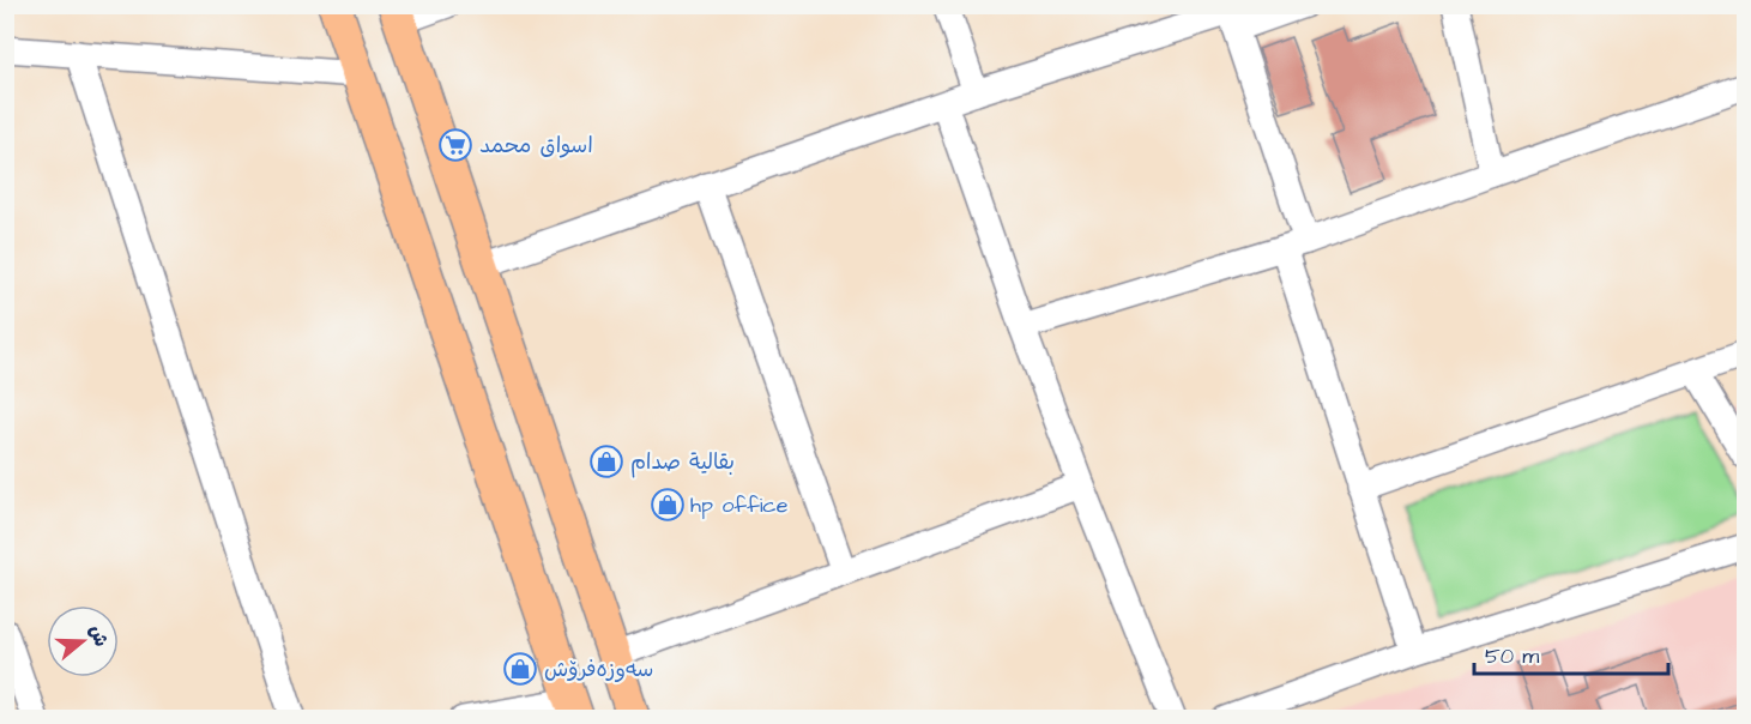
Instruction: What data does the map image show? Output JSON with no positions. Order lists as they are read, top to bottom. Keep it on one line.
{"places":{"supermarket":["اسواق محمد"],"shop":["بقالية صدام","hp office","سەوزەفرۆش"]},"scale_bar":"50 m","north":"right"}
